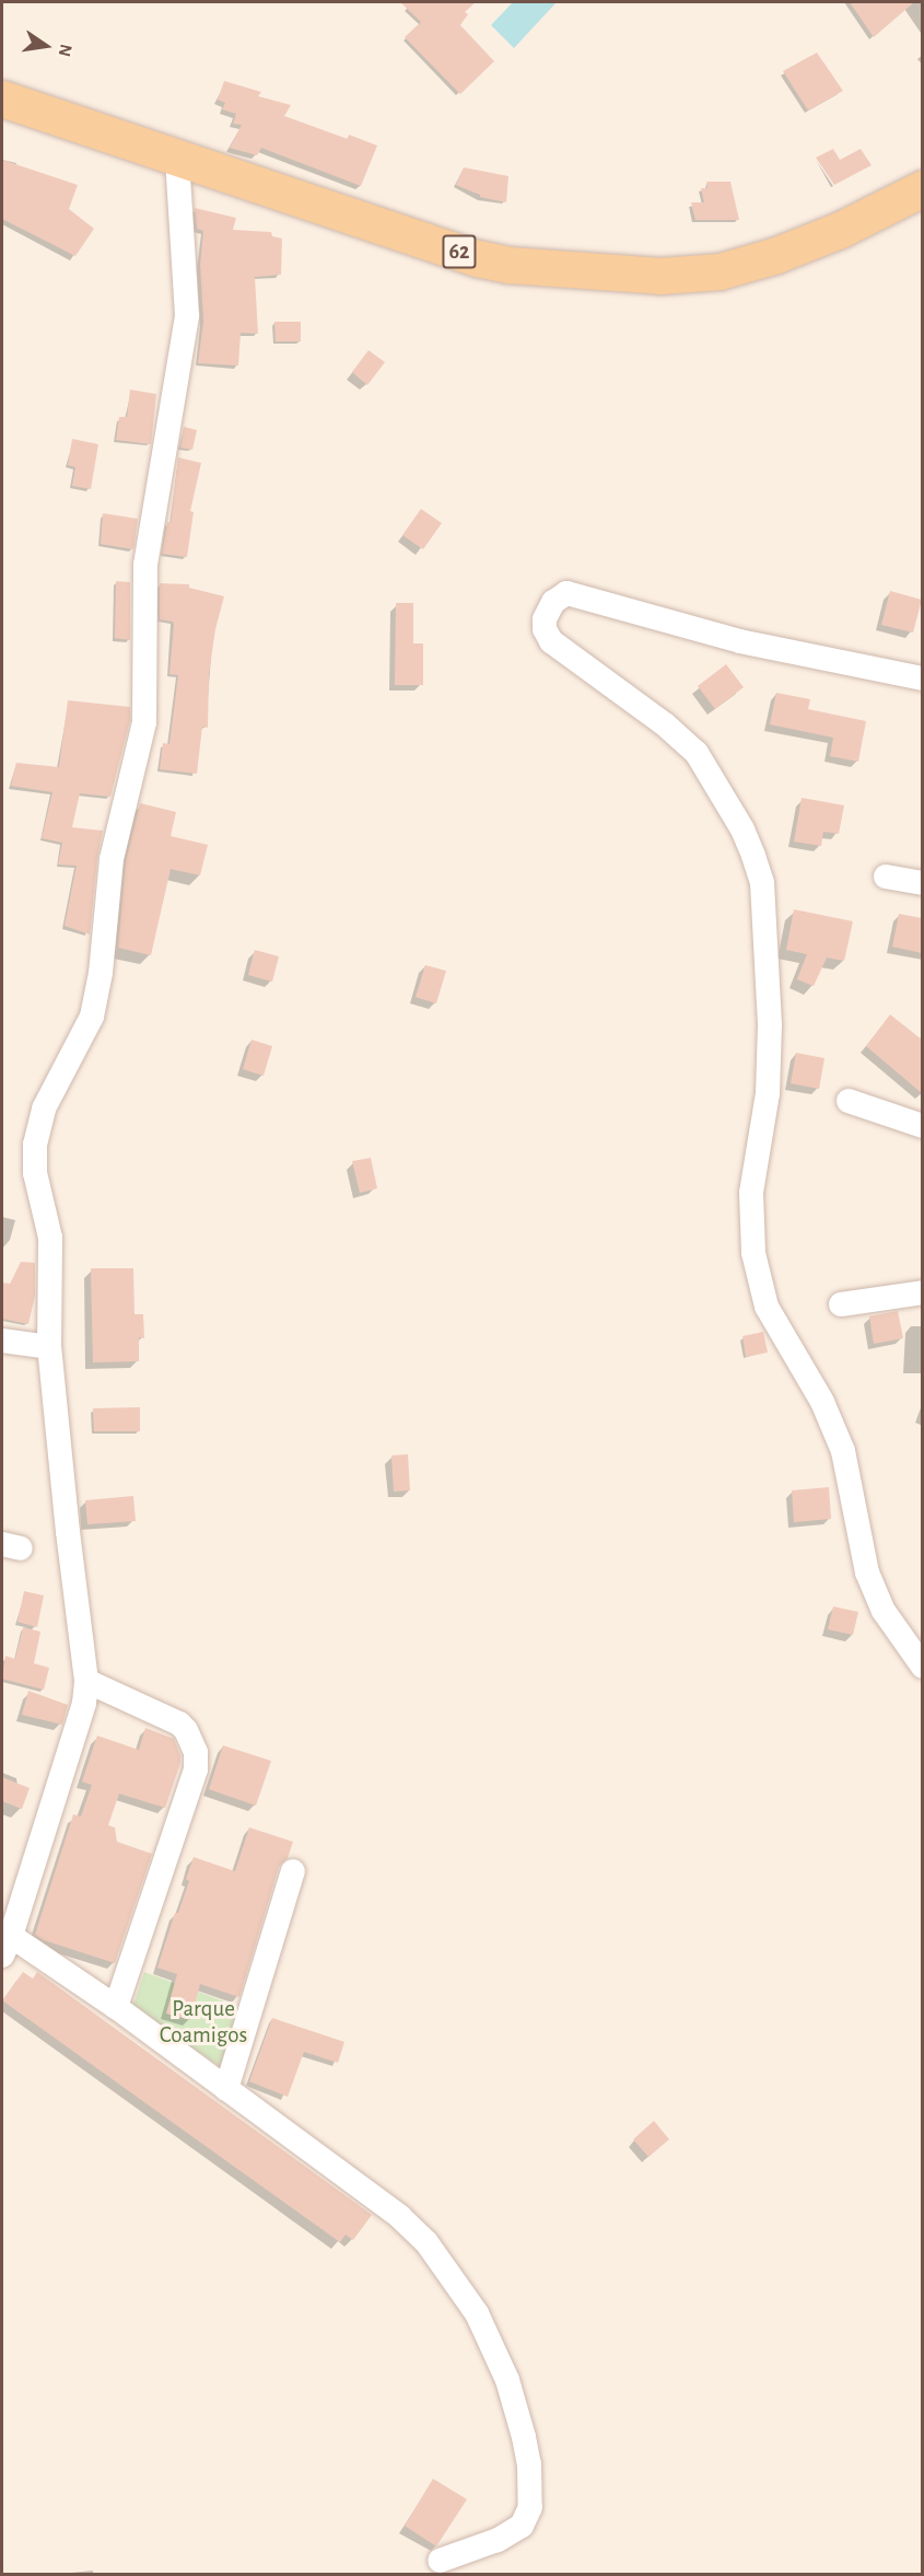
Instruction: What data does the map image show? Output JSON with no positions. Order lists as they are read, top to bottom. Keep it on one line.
{"streets":{"main road":["62"]},"parks":["Parque Coamigos"],"north":"right"}
